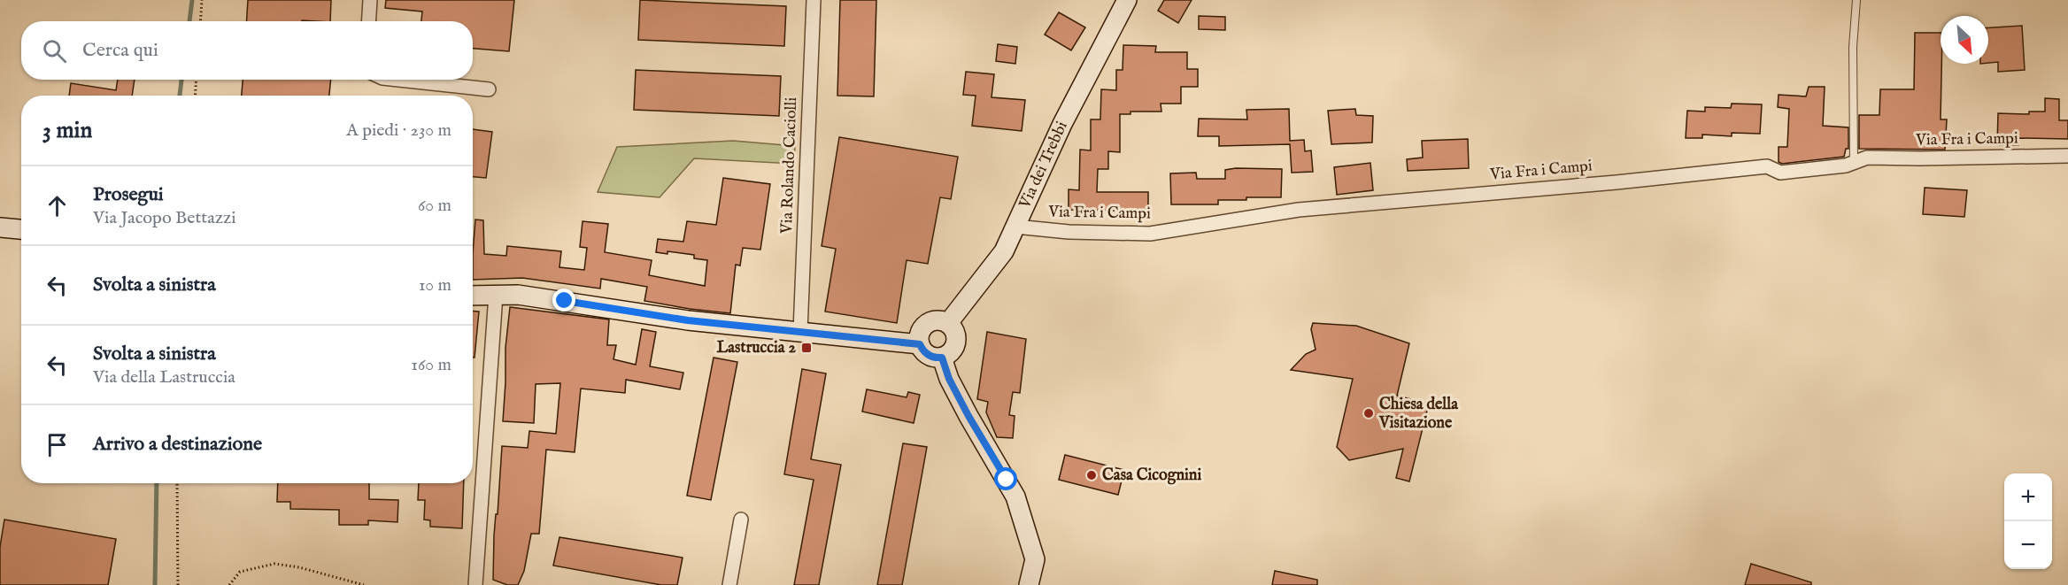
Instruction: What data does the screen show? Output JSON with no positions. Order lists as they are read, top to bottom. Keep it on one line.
{"streets":{"street":["Via Fra i Campi","Via Rolando Caciolli","Via dei Trebbi"]},"crossings":[["Via Fra i Campi","Via dei Trebbi"]],"places":{"transit":["Lastruccia 2"],"other":["Chiesa della Visitazione","Casa Cicognini"]},"north":"bottom right","page":{"search":"Cerca qui","heading":["3 min","A piedi · 230 m"],"list":[["Prosegui","Via Jacopo Bettazzi","60 m"],["Svolta a sinistra","10 m"],["Svolta a sinistra","Via della Lastruccia","160 m"],"Arrivo a destinazione"],"map_buttons":["+","−"]}}
